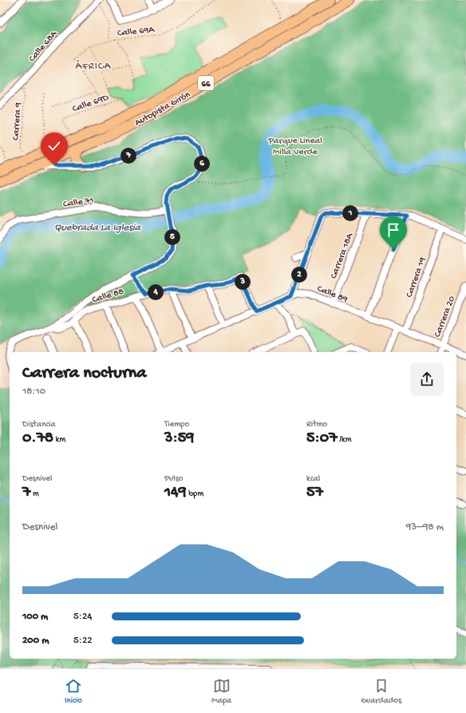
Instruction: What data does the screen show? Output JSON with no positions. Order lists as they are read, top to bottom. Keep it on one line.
{"streets":{"highway":["66","Autopista Girón"],"street":["Calle 68A","Calle 71","Carrera 18A","Carrera 19","Calle 89","Calle 88","Carrera 20"],"path":["Calle 69A","Calle 69D","Carrera 9"]},"crossings":[["Calle 68A","Carrera 9"],["Calle 69D","Autopista Girón"],["Autopista Girón","Carrera 9"],["Carrera 18A","Calle 89"],["Carrera 19","Calle 89"],["Calle 89","Calle 88"],["Calle 89","Carrera 20"]],"districts":["ÁFRICA"],"water":["Quebrada La Iglesia"],"parks":["Parque Lineal Milla Verde"],"page":{"pins":["7","6","1","5","2","3","4"],"heading":["Carrera nocturna","18:10"],"stats":[["Distancia","0.78 km"],["Tiempo","3:59"],["Ritmo","5:07 /km"],["Desnivel","7 m"],["Pulso","149 bpm"],["kcal","57"]],"chart":["Desnivel","93–98 m"],"list":[{"name":"100 m","note":"5:24"},{"name":"200 m","note":"5:22"}],"tabs":["Inicio","Mapa","Guardados"]}}
